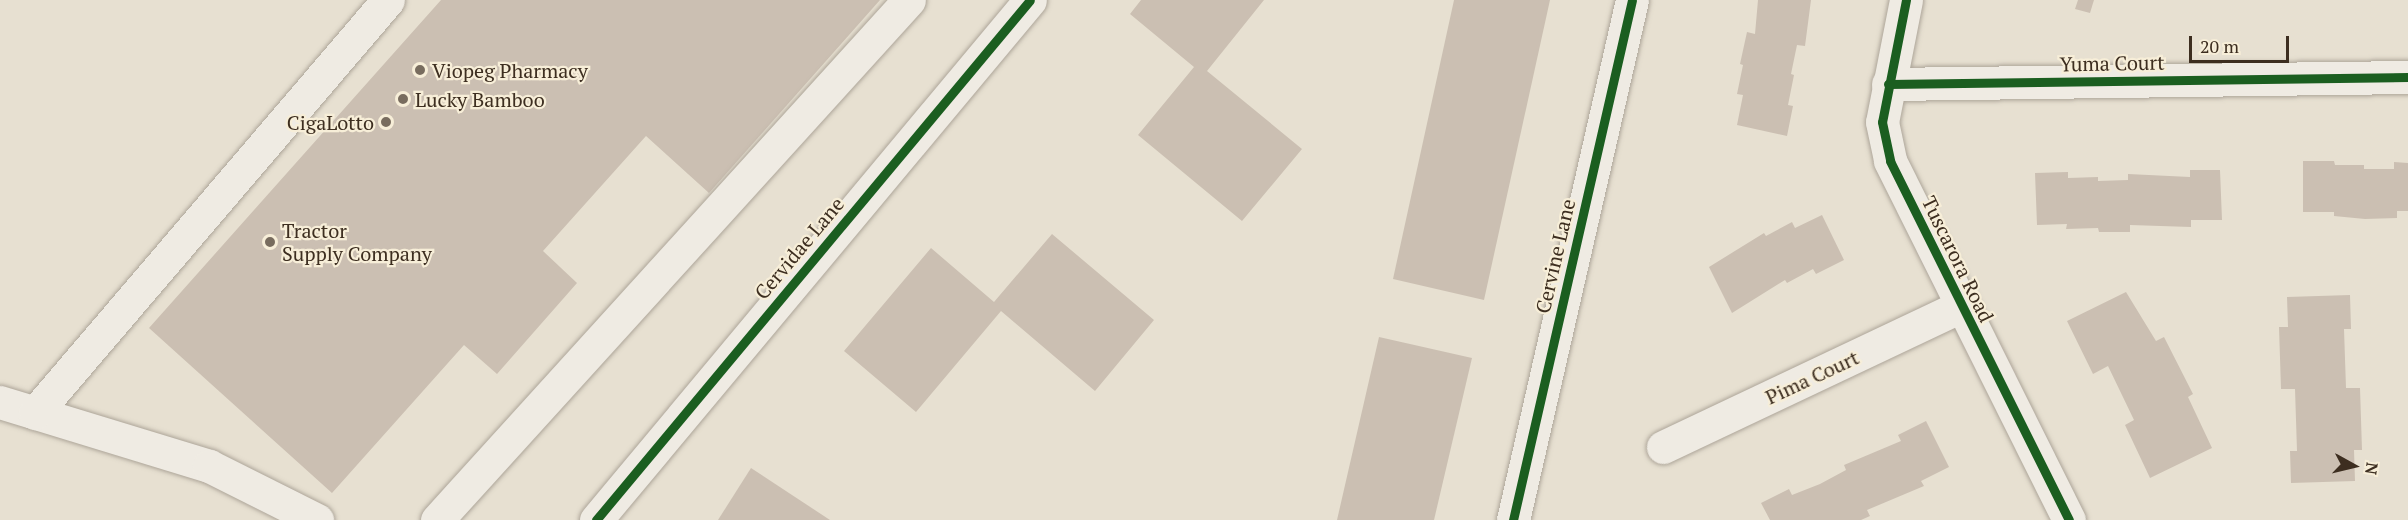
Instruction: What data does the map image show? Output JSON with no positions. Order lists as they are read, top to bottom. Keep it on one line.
{"streets":{"street":["Yuma Court","Cervidae Lane","Cervine Lane","Tuscarora Road","Pima Court"]},"crossings":[["Yuma Court","Tuscarora Road"],["Tuscarora Road","Pima Court"]],"places":["Viopeg Pharmacy","Lucky Bamboo","CigaLotto","Tractor Supply Company"],"scale_bar":"20 m","north":"right"}
